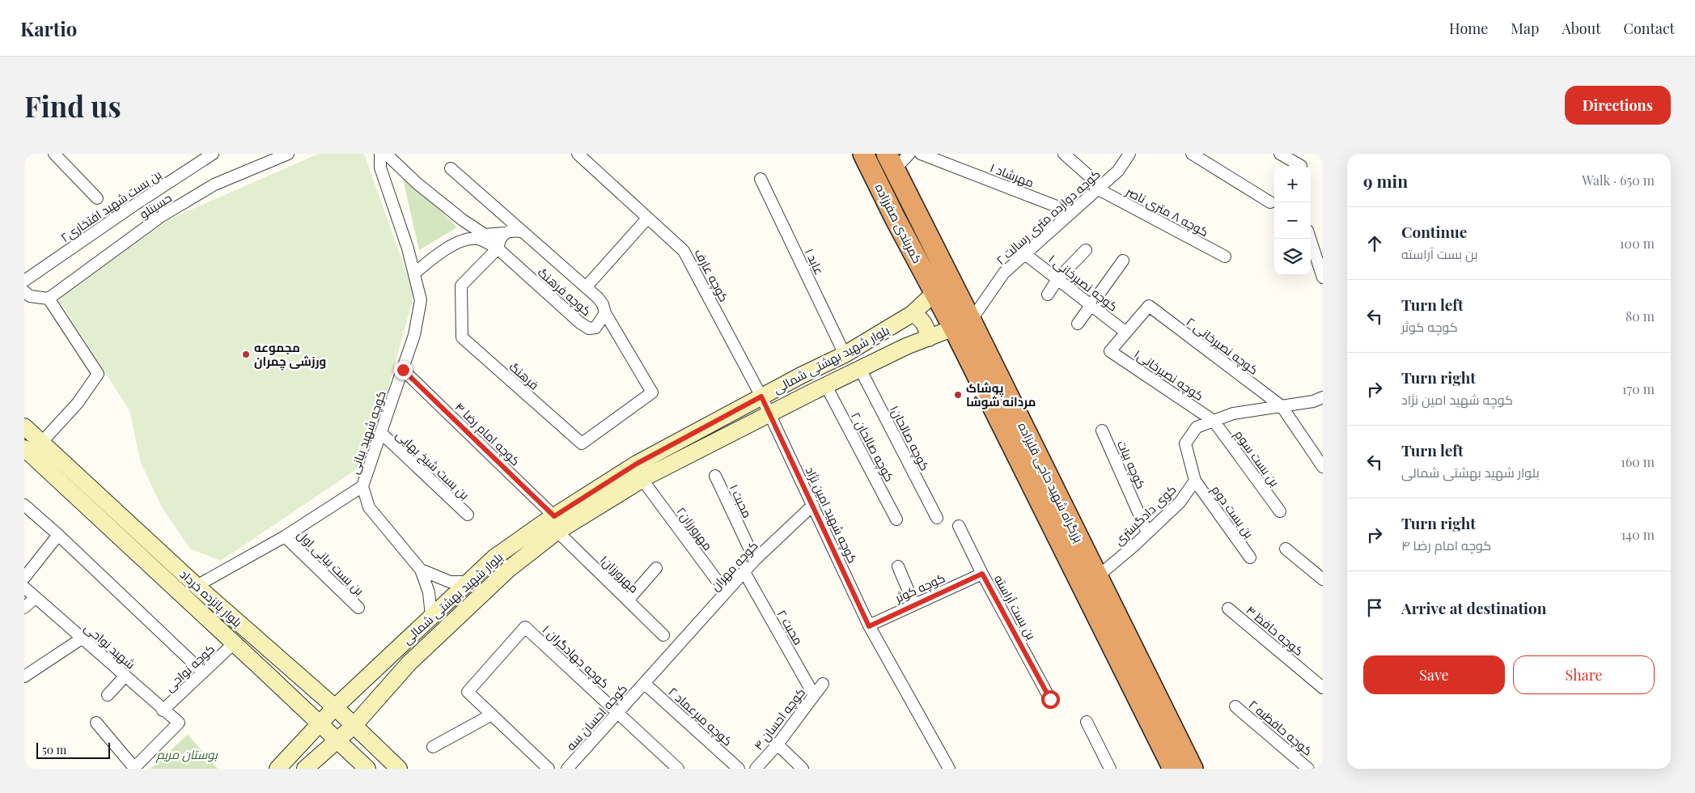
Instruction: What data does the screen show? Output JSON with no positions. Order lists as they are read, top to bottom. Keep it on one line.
{"streets":{"highway":["کمربندی صفرزاده","بزرگراه شهید حاجی قلیزاده"],"main road":["بلوار شهید بهشتی شمالی","بلوار پانزده خرداد"],"street":["مهرشاد ۱","بن بست شهید افتخاری۲","حسینلو","کوچه ۸ متری ناصر","کوچه دوازده متری رسالت ۲","عابد ۱","کوچه عارف","کوچه نصیرخانی ۱","کوچه فرهنگ","کوچه نصیرخانی ۲","کوچه نصیرخانی۱","فرهنگ","کوچه شهید بیانی","کوچه امام رضا ۴","کوچه صالحان۱","کوچه صالحان ۲","بن بست سوم","بن بست شیخ بهایی","کوچه بیات","محبت ۱","بن بست دوم","کوچه شهید امین نژاد","کوی دادگستری","مهرورزان۲","بن بست بیانی اول","کوچه مهران","مهرورزان۱","کوچه کوثر","بن بست آراسته","محبت ۲","کوچه حافظ ۴","شهید نواحی","کوچه جهادگران ۱","کوچه نواحی","کوچه میرعماد ۲","کوچه احسان سه","کوچه احسان ۴","کوچه حافظیه ۲"]},"crossings":[["مهرشاد ۱","کوچه دوازده متری رسالت ۲"],["کوچه ۸ متری ناصر","کوچه دوازده متری رسالت ۲"],["کوچه دوازده متری رسالت ۲","کمربندی صفرزاده"],["کوچه دوازده متری رسالت ۲","کوچه نصیرخانی ۱"],["کوچه دوازده متری رسالت ۲","بلوار شهید بهشتی شمالی"],["کوچه دوازده متری رسالت ۲","بزرگراه شهید حاجی قلیزاده"],["کمربندی صفرزاده","بلوار شهید بهشتی شمالی"],["کمربندی صفرزاده","بزرگراه شهید حاجی قلیزاده"],["عابد ۱","بلوار شهید بهشتی شمالی"],["کوچه عارف","بلوار شهید بهشتی شمالی"],["کوچه عارف","کوچه شهید امین نژاد"],["کوچه نصیرخانی ۱","کوچه نصیرخانی ۲"],["کوچه نصیرخانی ۱","کوچه نصیرخانی۱"],["کوچه فرهنگ","فرهنگ"],["کوچه نصیرخانی ۲","کوچه نصیرخانی۱"],["بلوار شهید بهشتی شمالی","کوچه امام رضا ۴"],["بلوار شهید بهشتی شمالی","کوچه صالحان۱"],["بلوار شهید بهشتی شمالی","کوچه صالحان ۲"],["بلوار شهید بهشتی شمالی","بزرگراه شهید حاجی قلیزاده"],["بلوار شهید بهشتی شمالی","کوچه شهید امین نژاد"],["بلوار شهید بهشتی شمالی","مهرورزان۲"],["بلوار شهید بهشتی شمالی","مهرورزان۱"],["بلوار شهید بهشتی شمالی","بلوار پانزده خرداد"],["کوچه نصیرخانی۱","بن بست سوم"],["کوچه شهید بیانی","کوچه امام رضا ۴"],["کوچه شهید بیانی","بن بست شیخ بهایی"],["کوچه شهید بیانی","بن بست بیانی اول"],["کوچه شهید بیانی","بلوار پانزده خرداد"],["کوچه امام رضا ۴","مهرورزان۱"],["کوچه بیات","کوی دادگستری"],["بزرگراه شهید حاجی قلیزاده","کوی دادگستری"],["محبت ۱","کوچه مهران"],["بن بست دوم","کوی دادگستری"],["کوچه شهید امین نژاد","کوچه مهران"],["کوچه شهید امین نژاد","کوچه کوثر"],["مهرورزان۲","کوچه مهران"],["کوچه مهران","محبت ۲"],["کوچه مهران","کوچه احسان سه"],["کوچه کوثر","بن بست آراسته"],["بلوار پانزده خرداد","کوچه نواحی"],["محبت ۲","کوچه احسان ۴"],["شهید نواحی","کوچه نواحی"],["کوچه جهادگران ۱","کوچه احسان سه"],["کوچه میرعماد ۲","کوچه احسان سه"]],"parks":["بوستان مریم"],"places":["مجموعه ورزشی چمران","پوشاک مردانه شوشا"],"scale_bar":"50 m","page":{"header":"Kartio","nav":["Home","Map","About","Contact"],"buttons":["Directions",["Save","Share"]],"title":"Find us","heading":["9 min","Walk · 650 m"],"map_buttons":["+","−"],"list":[["Continue","بن بست آراسته","100 m"],["Turn left","کوچه کوثر","80 m"],["Turn right","کوچه شهید امین نژاد","170 m"],["Turn left","بلوار شهید بهشتی شمالی","160 m"],["Turn right","کوچه امام رضا ۴","140 m"],"Arrive at destination"],"scale":"50 m"}}
